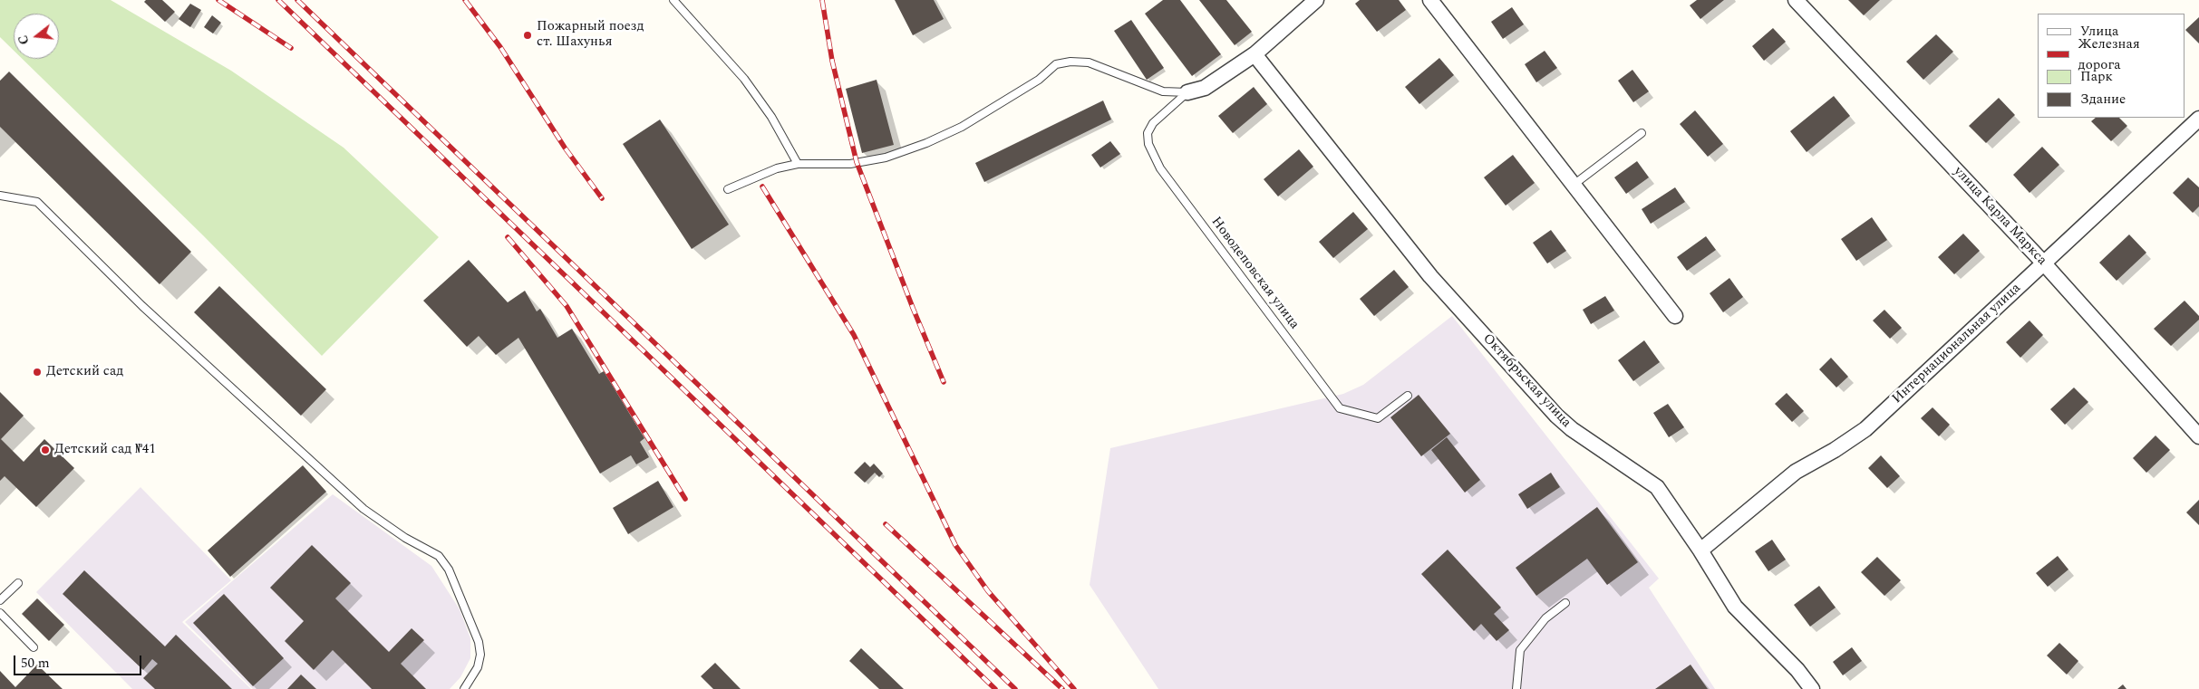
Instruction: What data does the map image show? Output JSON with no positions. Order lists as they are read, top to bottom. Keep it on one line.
{"streets":{"street":["улица Карла Маркса","Интернациональная улица","Октябрьская улица"],"lane":["Новодеповская улица"]},"crossings":[["улица Карла Маркса","Интернациональная улица"],["Интернациональная улица","Октябрьская улица"]],"places":["Пожарный поезд ст. Шахунья","Детский сад","Детский сад №41"],"legend":["Улица","Железная дорога","Парк","Здание"],"scale_bar":"50 m","north":"left"}
